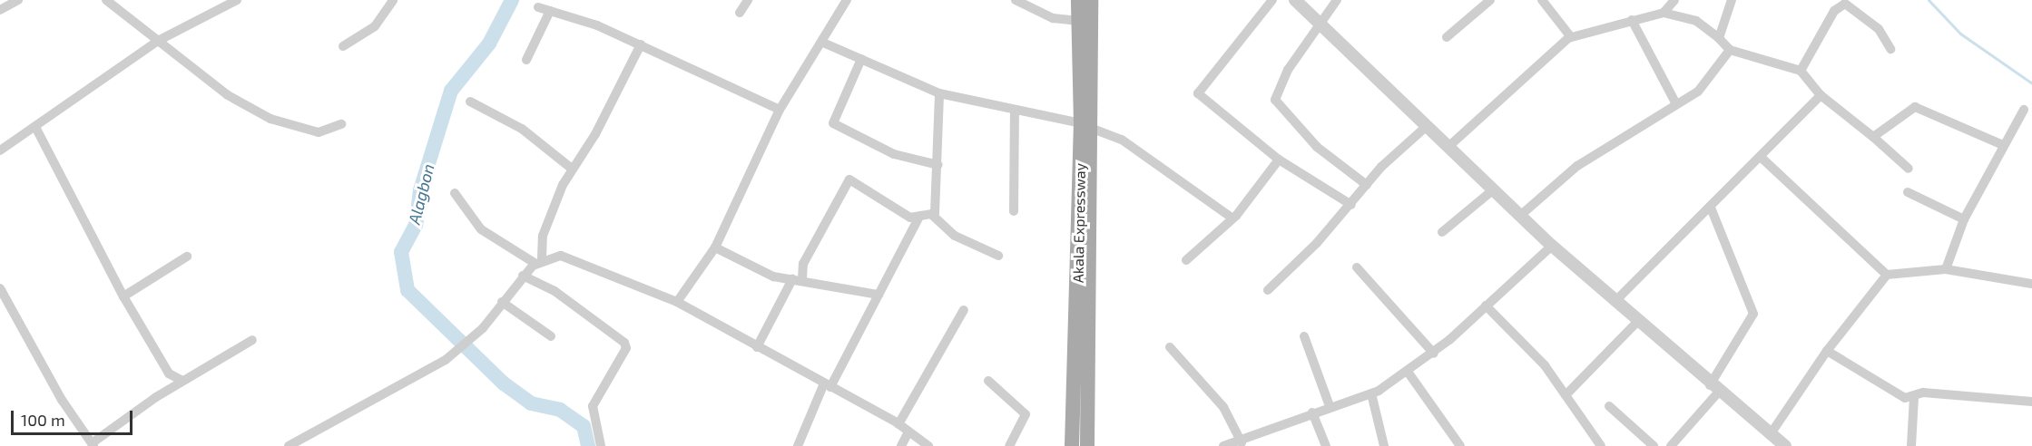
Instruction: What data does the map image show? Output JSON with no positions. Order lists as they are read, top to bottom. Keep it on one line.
{"streets":{"main road":["Akala Expressway"]},"water":["Alagbon"],"scale_bar":"100 m"}
